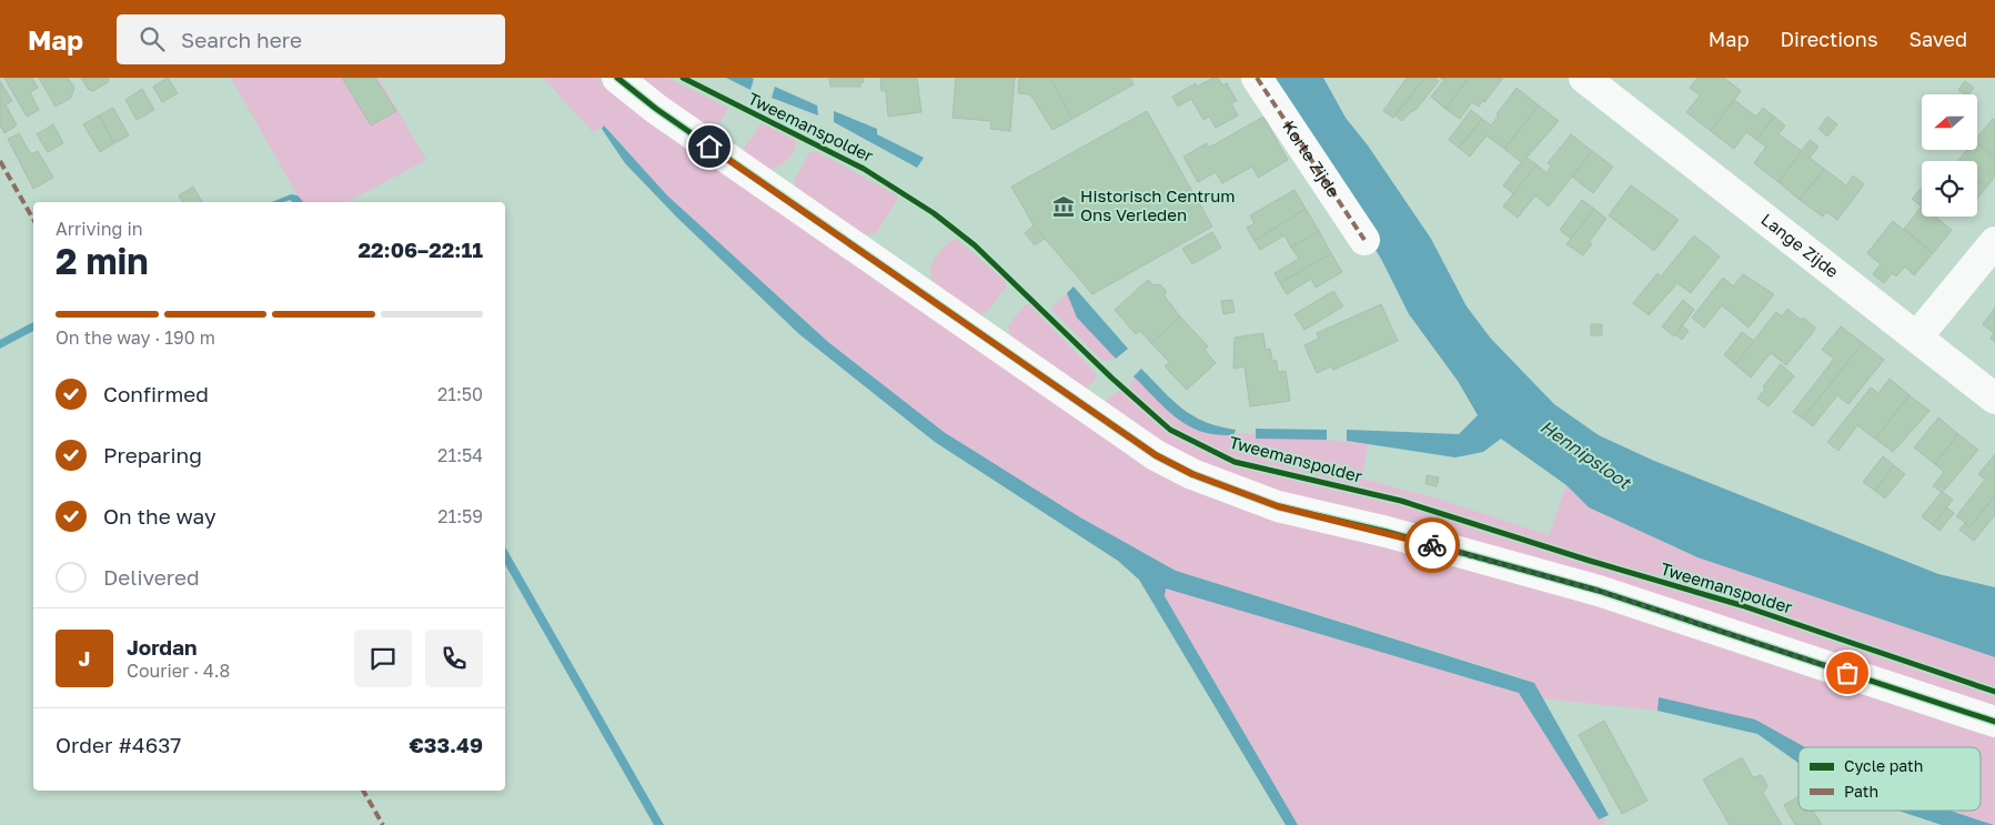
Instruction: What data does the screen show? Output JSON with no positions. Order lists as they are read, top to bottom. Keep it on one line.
{"streets":{"street":["Korte Zijde","Lange Zijde"],"cycle path":["Tweemanspolder"]},"water":["Hennipsloot"],"places":{"museum":["Historisch Centrum Ons Verleden"]},"legend":["Cycle path","Path"],"north":"left","page":{"header":"Map","search":"Search here","nav":["Map","Directions","Saved"],"heading":["2 min","Arriving in","22:06–22:11"],"panel":["Jordan","Courier · 4.8","Order #4637","€33.49"],"bar":"On the way · 190 m","list":[["Confirmed","21:50"],["Preparing","21:54"],["On the way","21:59"],"Delivered"],"round":"J"}}
